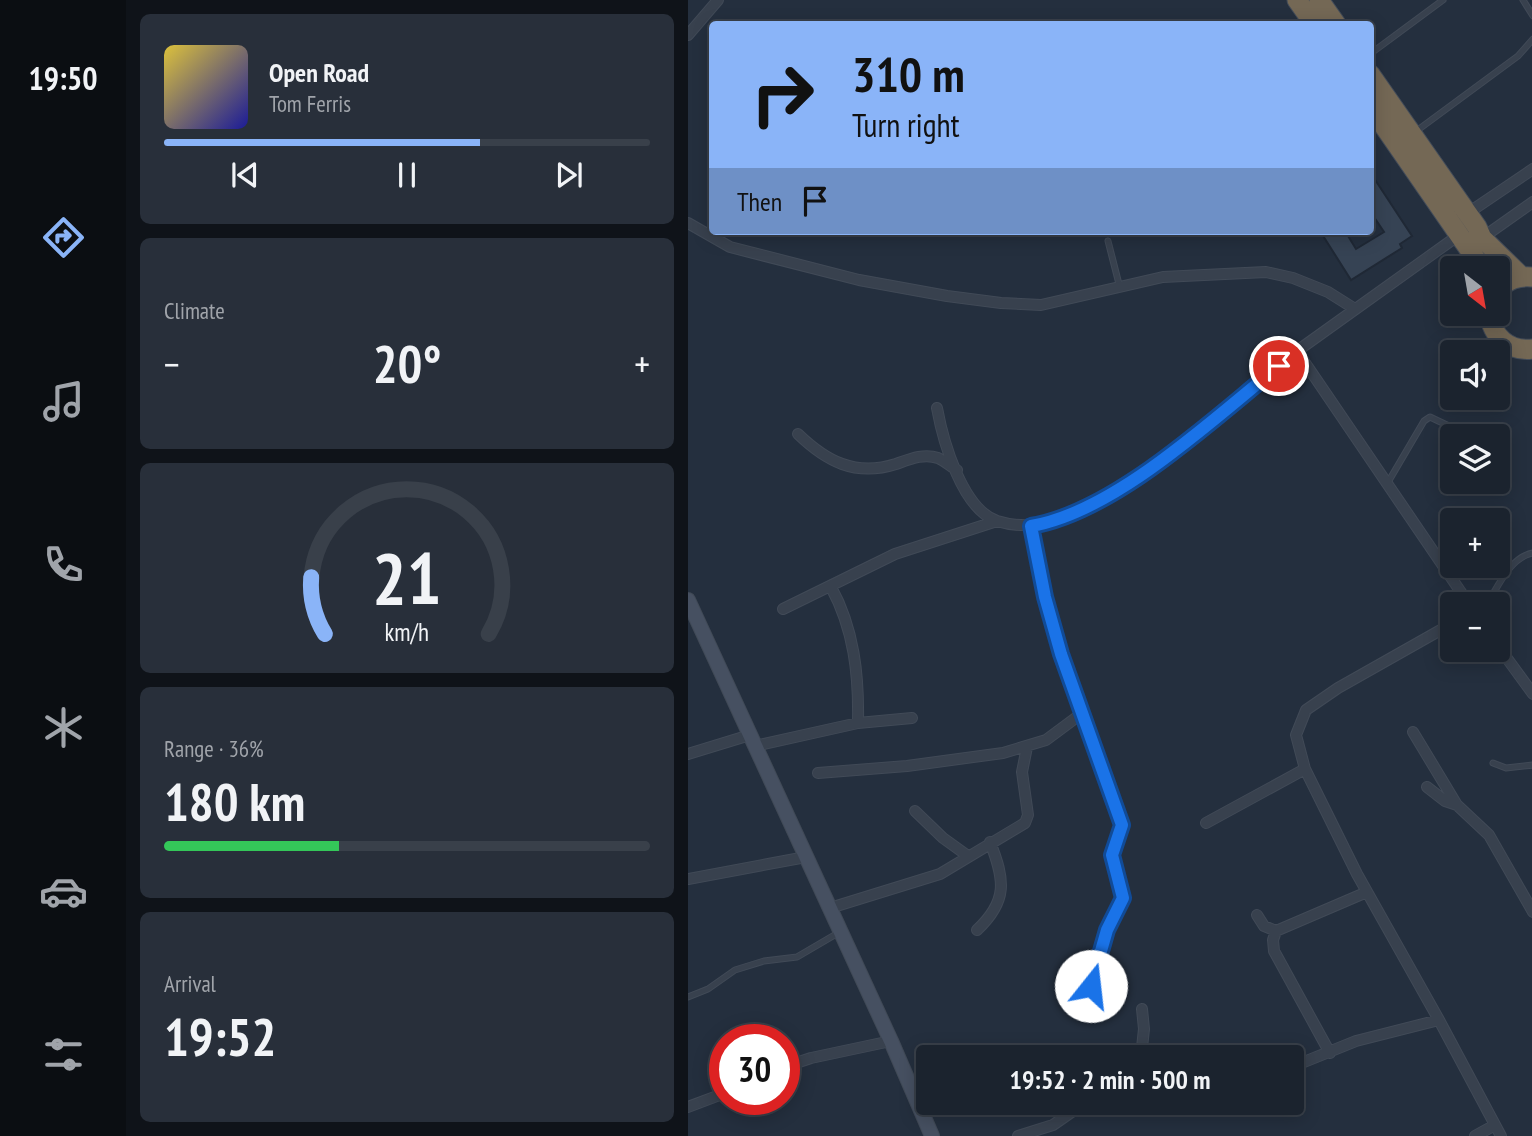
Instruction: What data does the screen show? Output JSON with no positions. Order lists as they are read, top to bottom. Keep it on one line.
{"north":"bottom right","page":{"tabs":"19:50","turn":["310 m","Turn right"],"song":["Open Road","Tom Ferris"],"then":"Then","tile":["Climate",["Range · 36%","180 km"],["Arrival","19:52"]],"map_buttons":["+","−"],"heat":["−","20°","+"],"limit":"30","trip":"19:52 · 2 min · 500 m","gauge":["21","km/h"]}}
